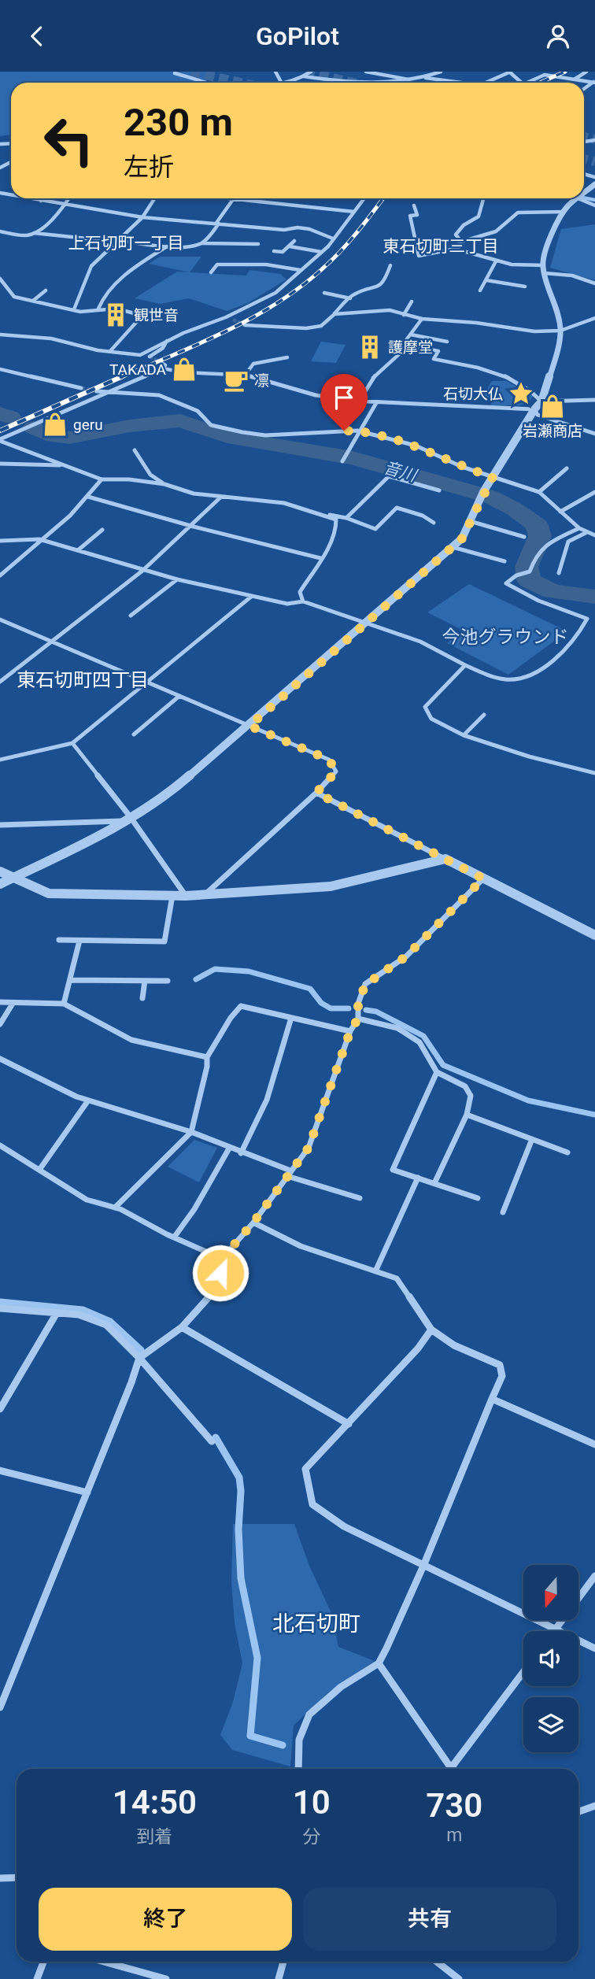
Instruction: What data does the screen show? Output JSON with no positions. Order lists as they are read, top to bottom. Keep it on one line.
{"districts":["上石切町一丁目","東石切町三丁目","東石切町四丁目","北石切町"],"water":["音川"],"parks":["今池グラウンド"],"places":{"building":["観世音","護摩堂"],"shop":["TAKADA","岩瀬商店","geru"],"cafe":["凛"],"place":["石切大仏"]},"north":"bottom","page":{"header":"GoPilot","turn":["230 m","左折"],"eta":["14:50","到着","10","分","730","m"],"buttons":["終了","共有"]}}
